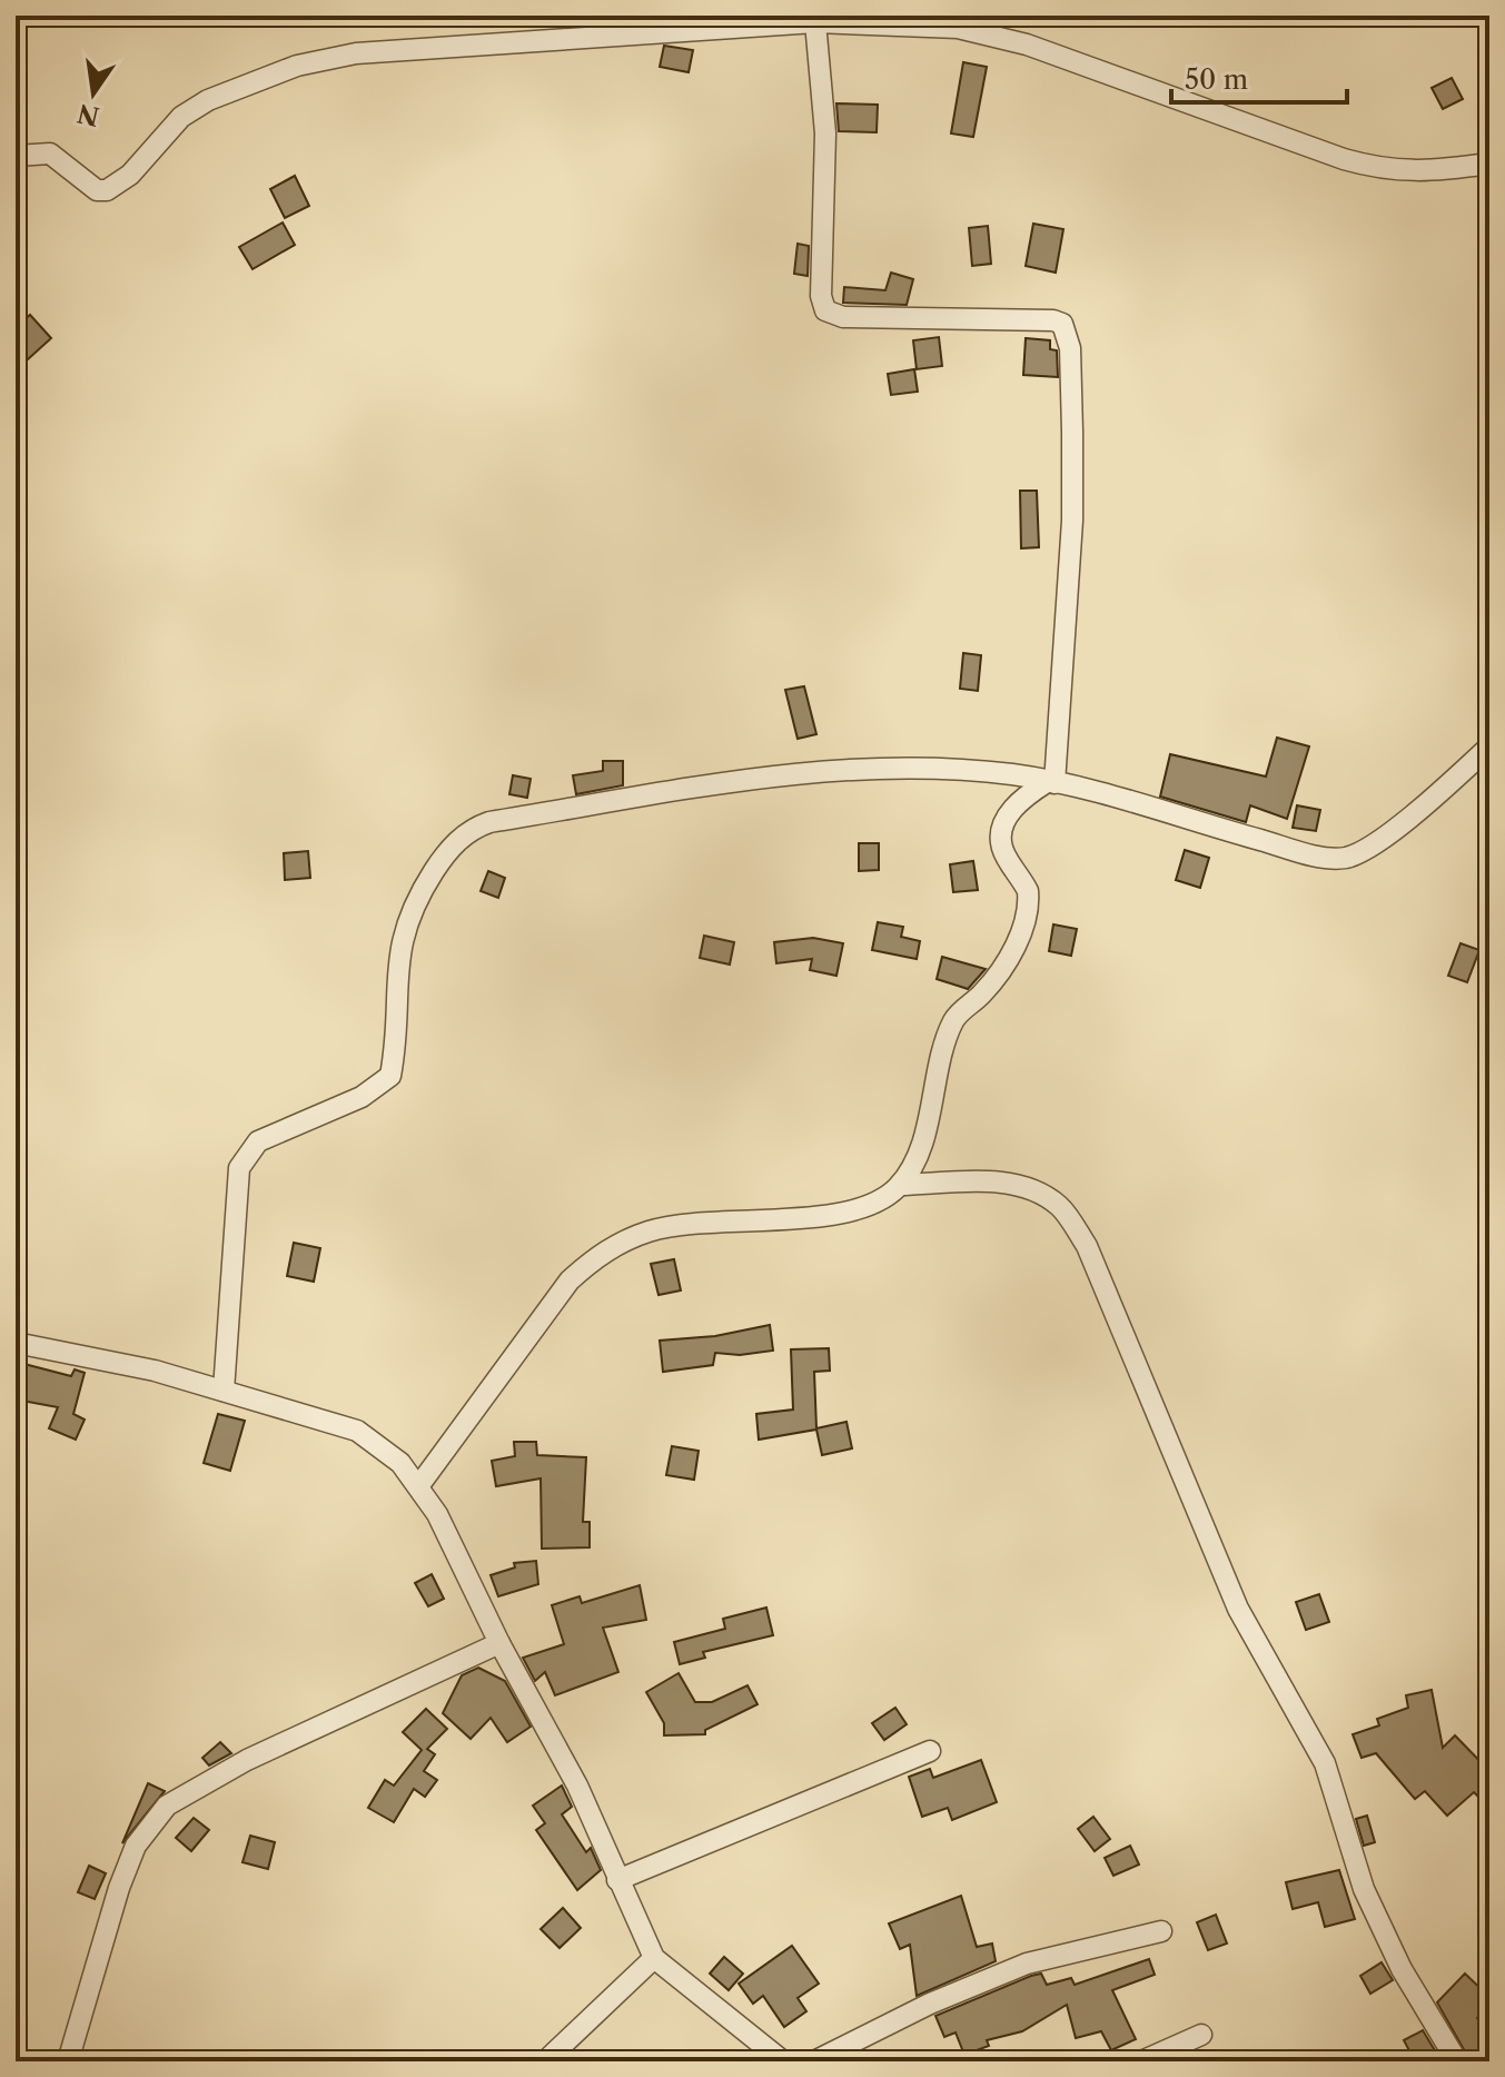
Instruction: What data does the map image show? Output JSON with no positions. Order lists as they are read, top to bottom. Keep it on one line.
{"scale_bar":"50 m","north":"bottom"}
